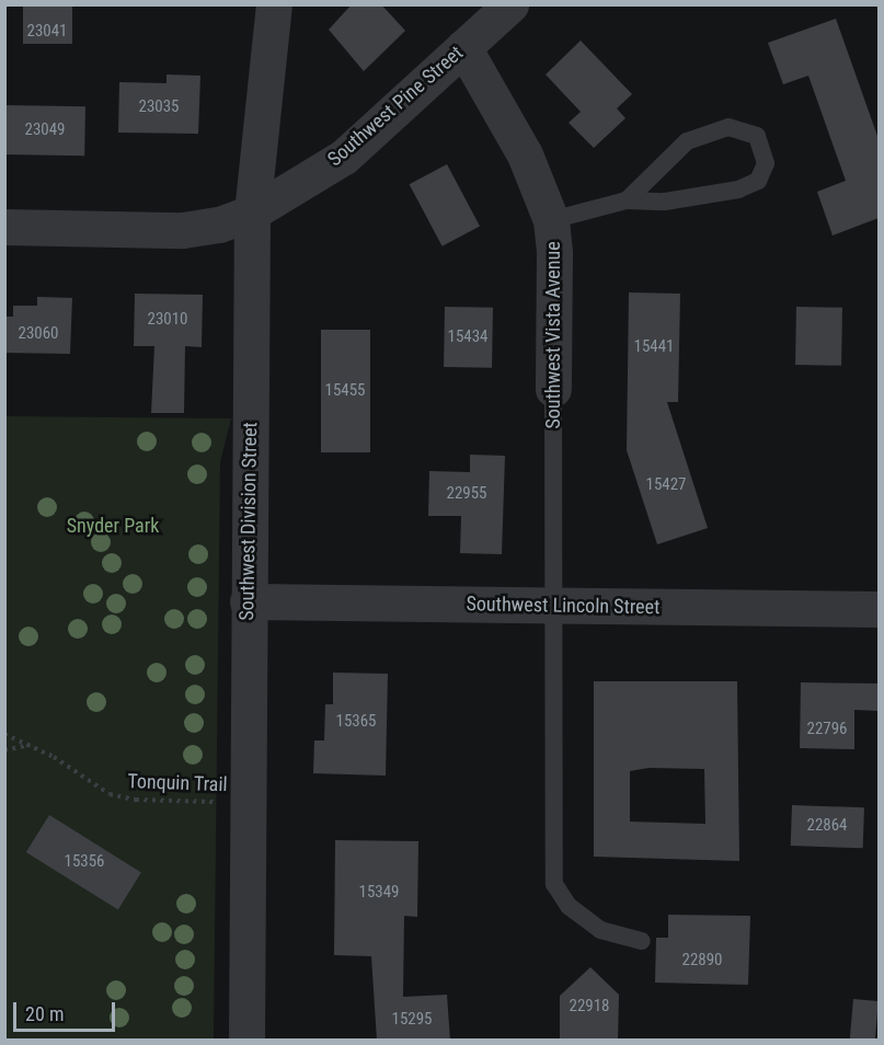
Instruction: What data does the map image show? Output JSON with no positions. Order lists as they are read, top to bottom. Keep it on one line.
{"streets":{"street":["Southwest Pine Street","Southwest Vista Avenue","Southwest Division Street","Southwest Lincoln Street"],"path":["Tonquin Trail"]},"crossings":[["Southwest Pine Street","Southwest Vista Avenue"],["Southwest Pine Street","Southwest Division Street"],["Southwest Vista Avenue","Southwest Lincoln Street"],["Southwest Division Street","Southwest Lincoln Street"],["Southwest Division Street","Tonquin Trail"]],"parks":["Snyder Park"],"house_numbers":["23041","23035","23049","23010","23060","15434","15441","15455","15427","22955","15365","22796","22864","15356","15349","22890","22918","15295"],"scale_bar":"20 m"}
